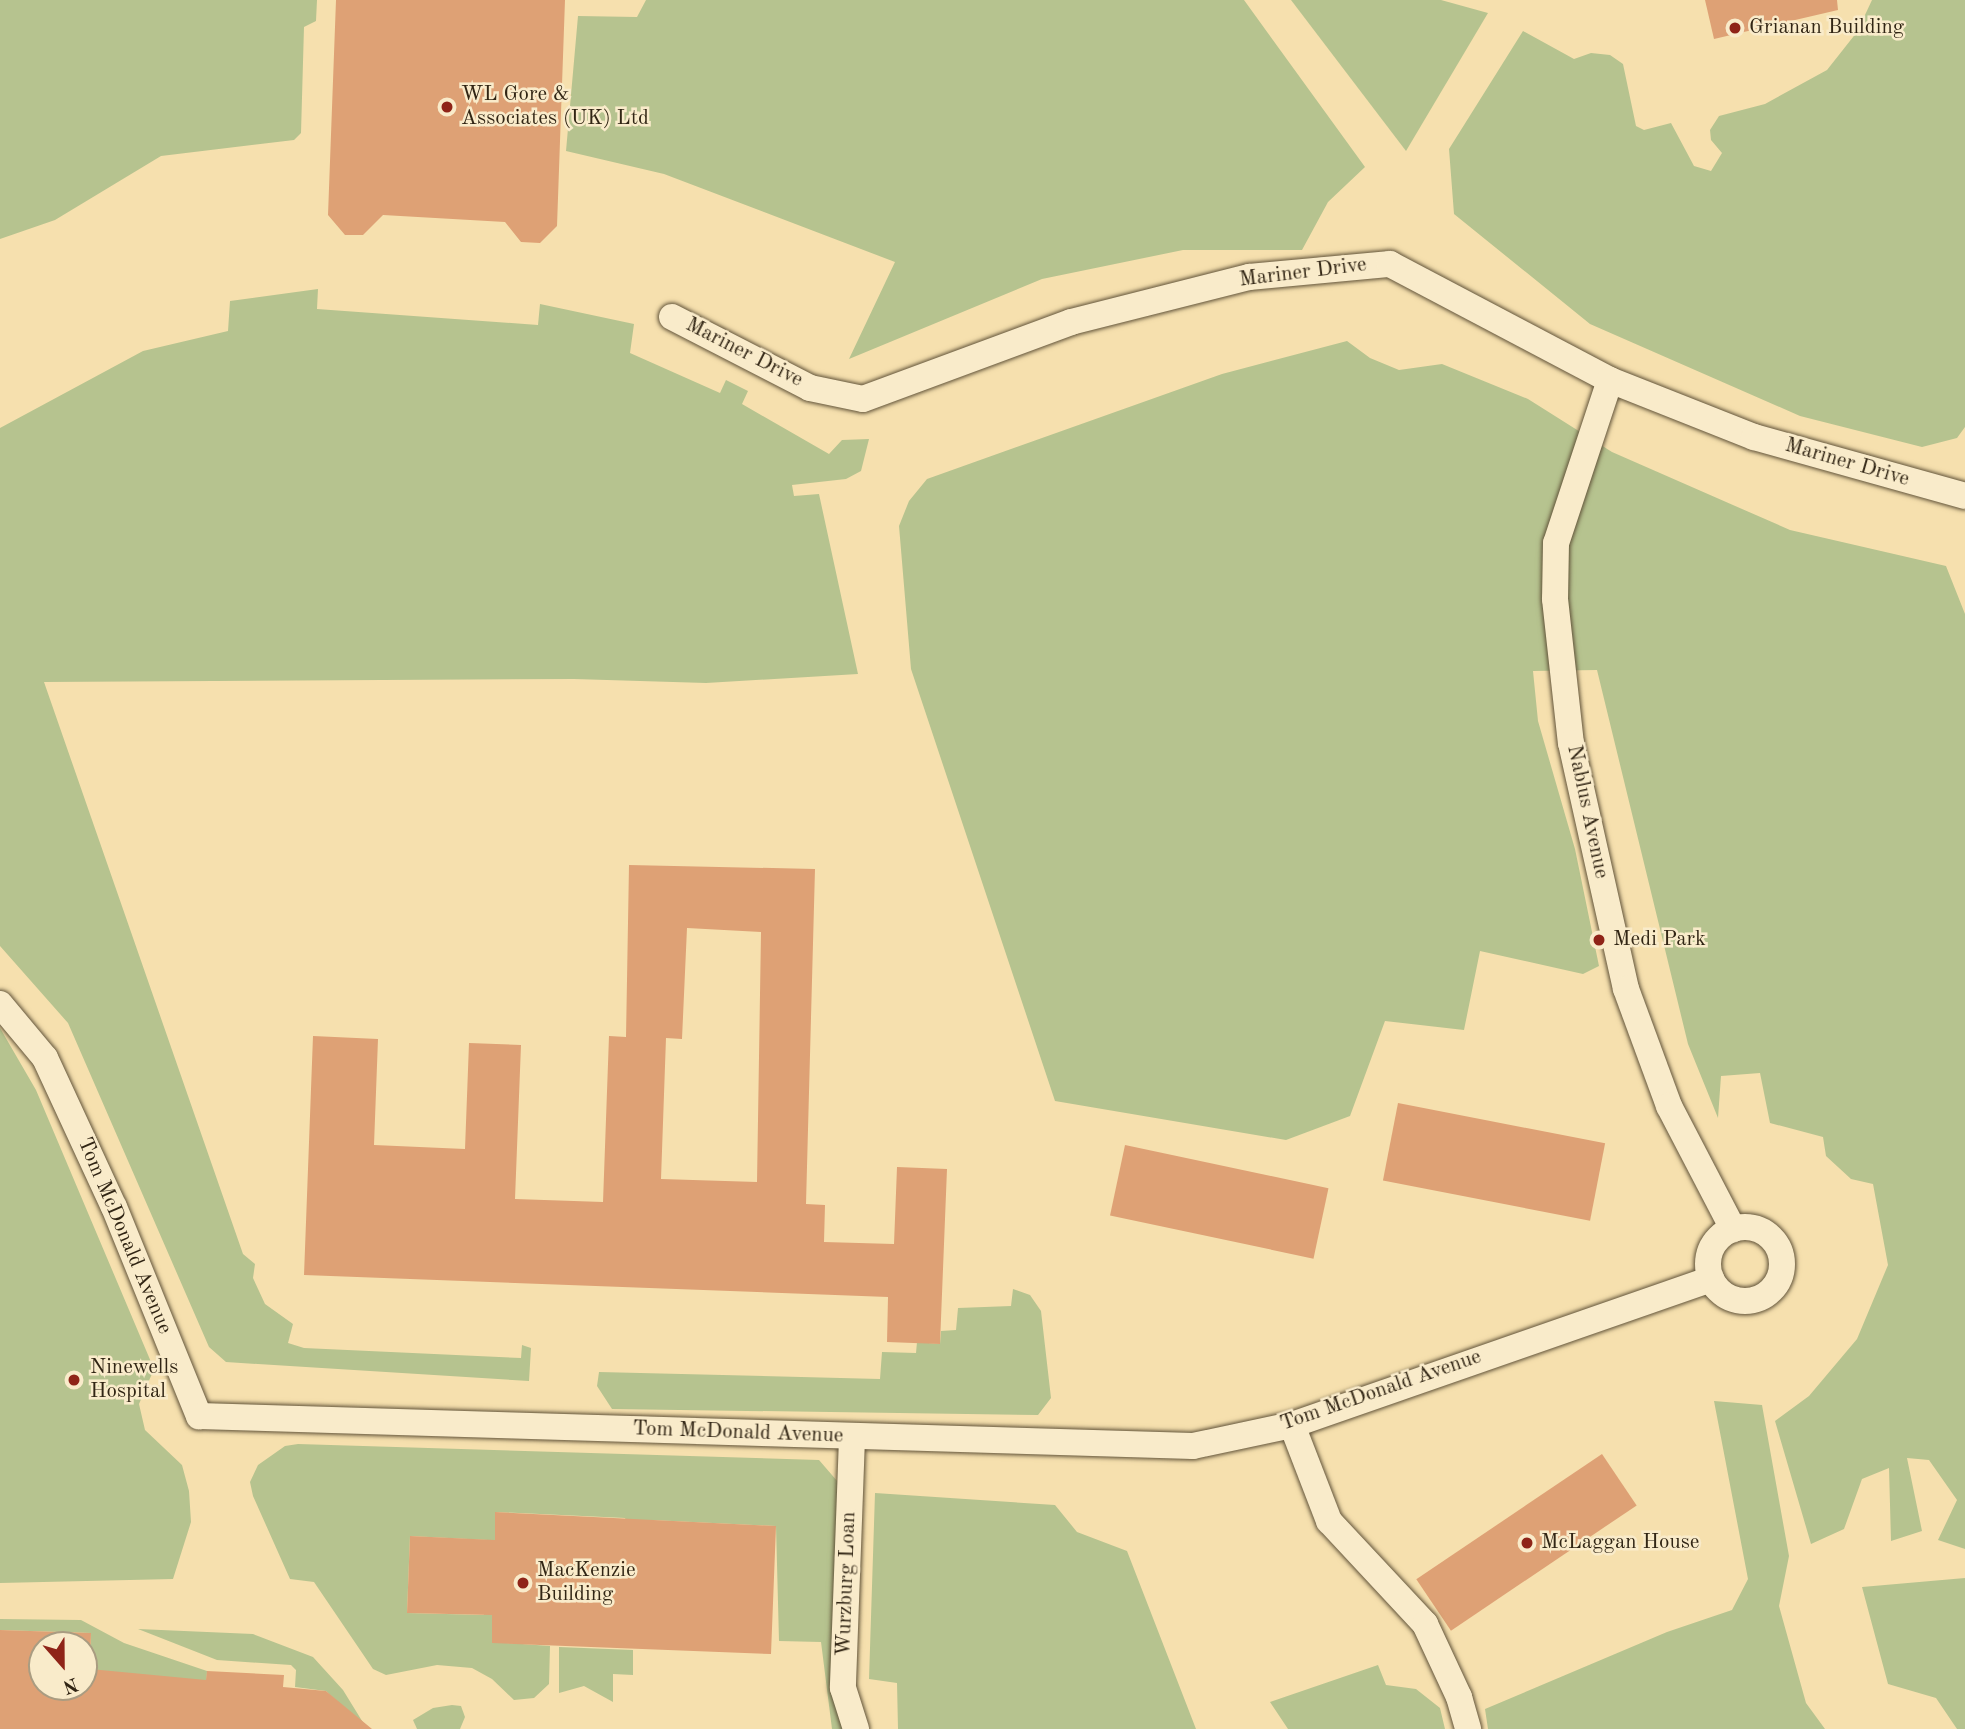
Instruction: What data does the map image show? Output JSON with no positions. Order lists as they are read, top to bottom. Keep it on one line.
{"streets":{"street":["Mariner Drive","Nablus Avenue","Tom McDonald Avenue","Wurzburg Loan"]},"crossings":[["Mariner Drive","Nablus Avenue"],["Nablus Avenue","Tom McDonald Avenue"],["Tom McDonald Avenue","Wurzburg Loan"]],"places":["Grianan Building","WL Gore & Associates (UK) Ltd","Medi Park","Ninewells Hospital","McLaggan House","MacKenzie Building"],"north":"bottom"}
